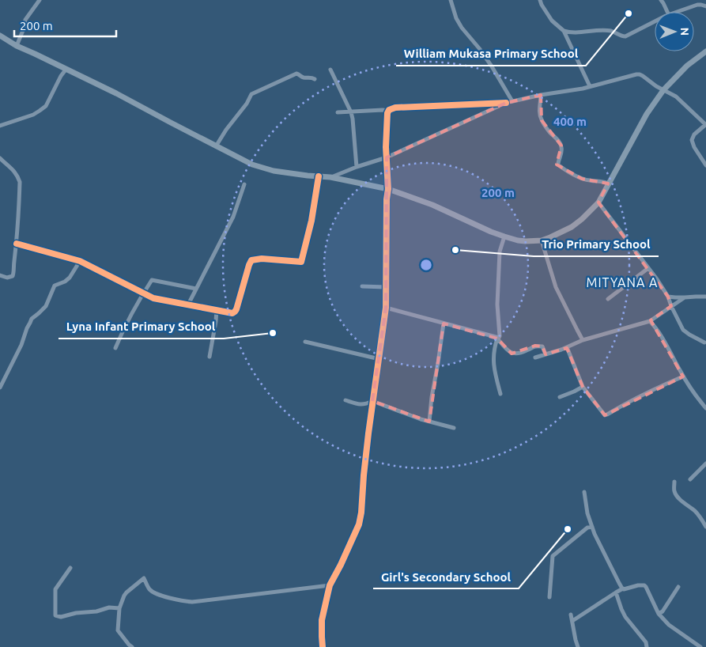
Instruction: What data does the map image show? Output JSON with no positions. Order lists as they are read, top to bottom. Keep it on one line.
{"districts":["MITYANA A"],"places":["William Mukasa Primary School","Trio Primary School","Lyna Infant Primary School","Girl's Secondary School"],"scale_bar":"200 m","north":"right","rings":["400 m","200 m"]}
